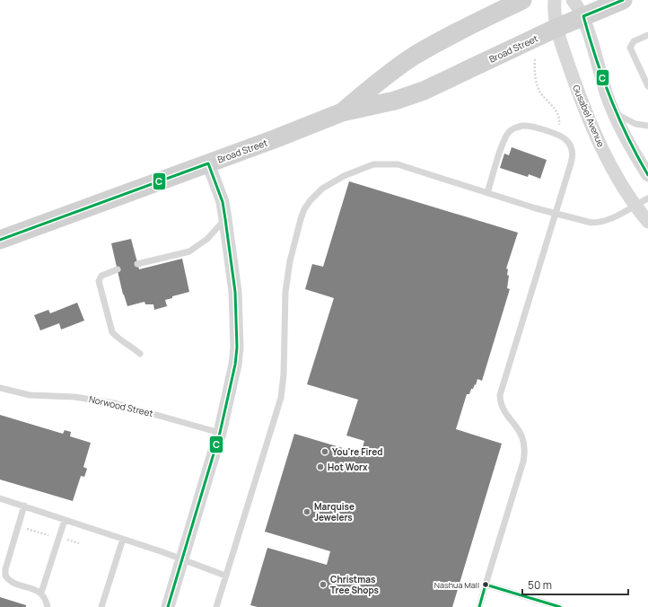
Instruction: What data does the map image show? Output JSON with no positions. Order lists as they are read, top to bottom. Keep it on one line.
{"streets":{"main road":["Broad Street"],"street":["Gusabel Avenue"],"lane":["Norwood Street"]},"crossings":[["Broad Street","Gusabel Avenue"]],"places":["You're Fired","Hot Worx","Marquise Jewelers","Christmas Tree Shops","Nashua Mall"],"lines":["transit line C"],"scale_bar":"50 m"}
